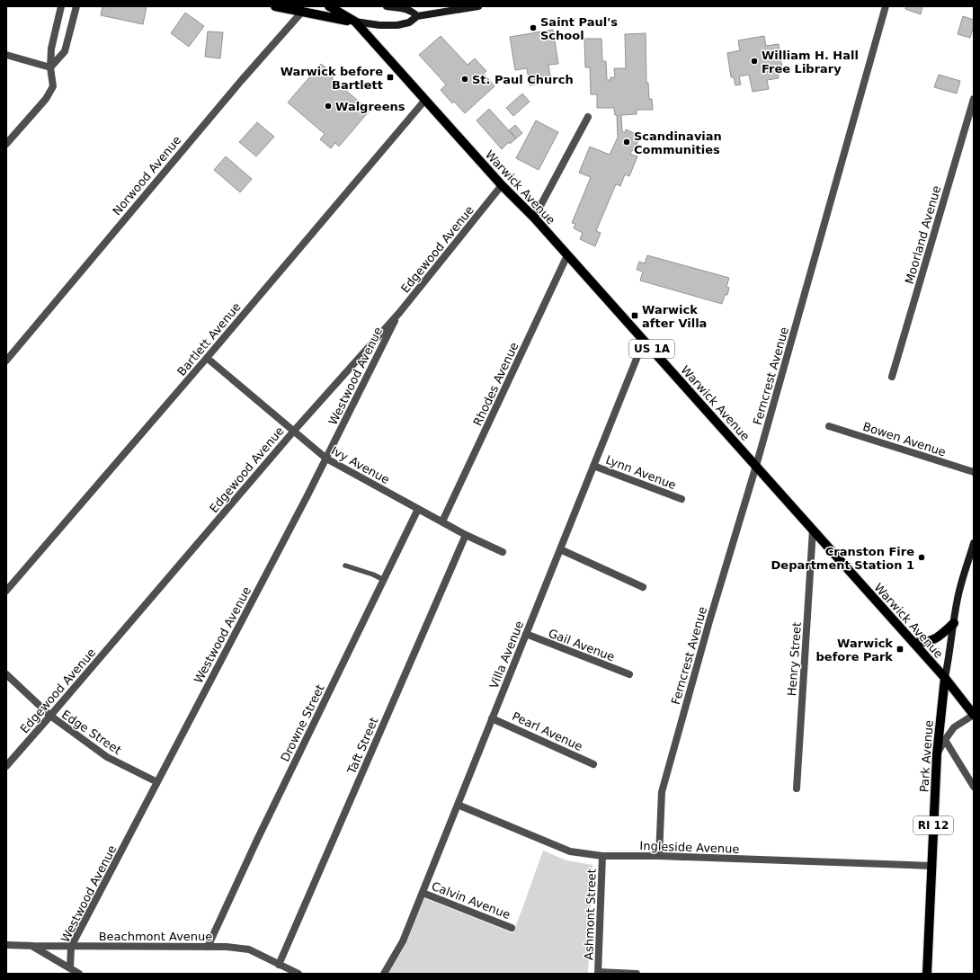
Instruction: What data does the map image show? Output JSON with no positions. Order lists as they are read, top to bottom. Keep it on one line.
{"streets":{"main road":["Warwick Avenue","US 1A","Park Avenue","RI 12"],"street":["Norwood Avenue","Moorland Avenue","Edgewood Avenue","Bartlett Avenue","Westwood Avenue","Ferncrest Avenue","Rhodes Avenue","Bowen Avenue","Ivy Avenue","Lynn Avenue","Gail Avenue","Villa Avenue","Henry Street","Drowne Street","Pearl Avenue","Edge Street","Taft Street","Ingleside Avenue","Calvin Avenue","Ashmont Street","Beachmont Avenue"]},"crossings":[["Warwick Avenue","Edgewood Avenue"],["Warwick Avenue","Bartlett Avenue"],["Warwick Avenue","Ferncrest Avenue"],["Warwick Avenue","Rhodes Avenue"],["Warwick Avenue","Villa Avenue"],["Warwick Avenue","Henry Street"],["Warwick Avenue","Park Avenue"],["Edgewood Avenue","Westwood Avenue"],["Edgewood Avenue","Ivy Avenue"],["Edgewood Avenue","Edge Street"],["Bartlett Avenue","Ivy Avenue"],["Westwood Avenue","Ivy Avenue"],["Westwood Avenue","Edge Street"],["Westwood Avenue","Beachmont Avenue"],["Ferncrest Avenue","Ingleside Avenue"],["Rhodes Avenue","Ivy Avenue"],["Ivy Avenue","Drowne Street"],["Ivy Avenue","Taft Street"],["Lynn Avenue","Villa Avenue"],["Gail Avenue","Villa Avenue"],["Villa Avenue","Pearl Avenue"],["Villa Avenue","Ingleside Avenue"],["Villa Avenue","Calvin Avenue"],["Drowne Street","Beachmont Avenue"],["Taft Street","Beachmont Avenue"],["Park Avenue","Ingleside Avenue"],["Ingleside Avenue","Ashmont Street"]],"places":{"other":["Saint Paul's School","William H. Hall Free Library","St. Paul Church","Walgreens","Scandinavian Communities","Cranston Fire Department Station 1"],"transit":["Warwick before Bartlett","Warwick after Villa","Warwick before Park"]}}
